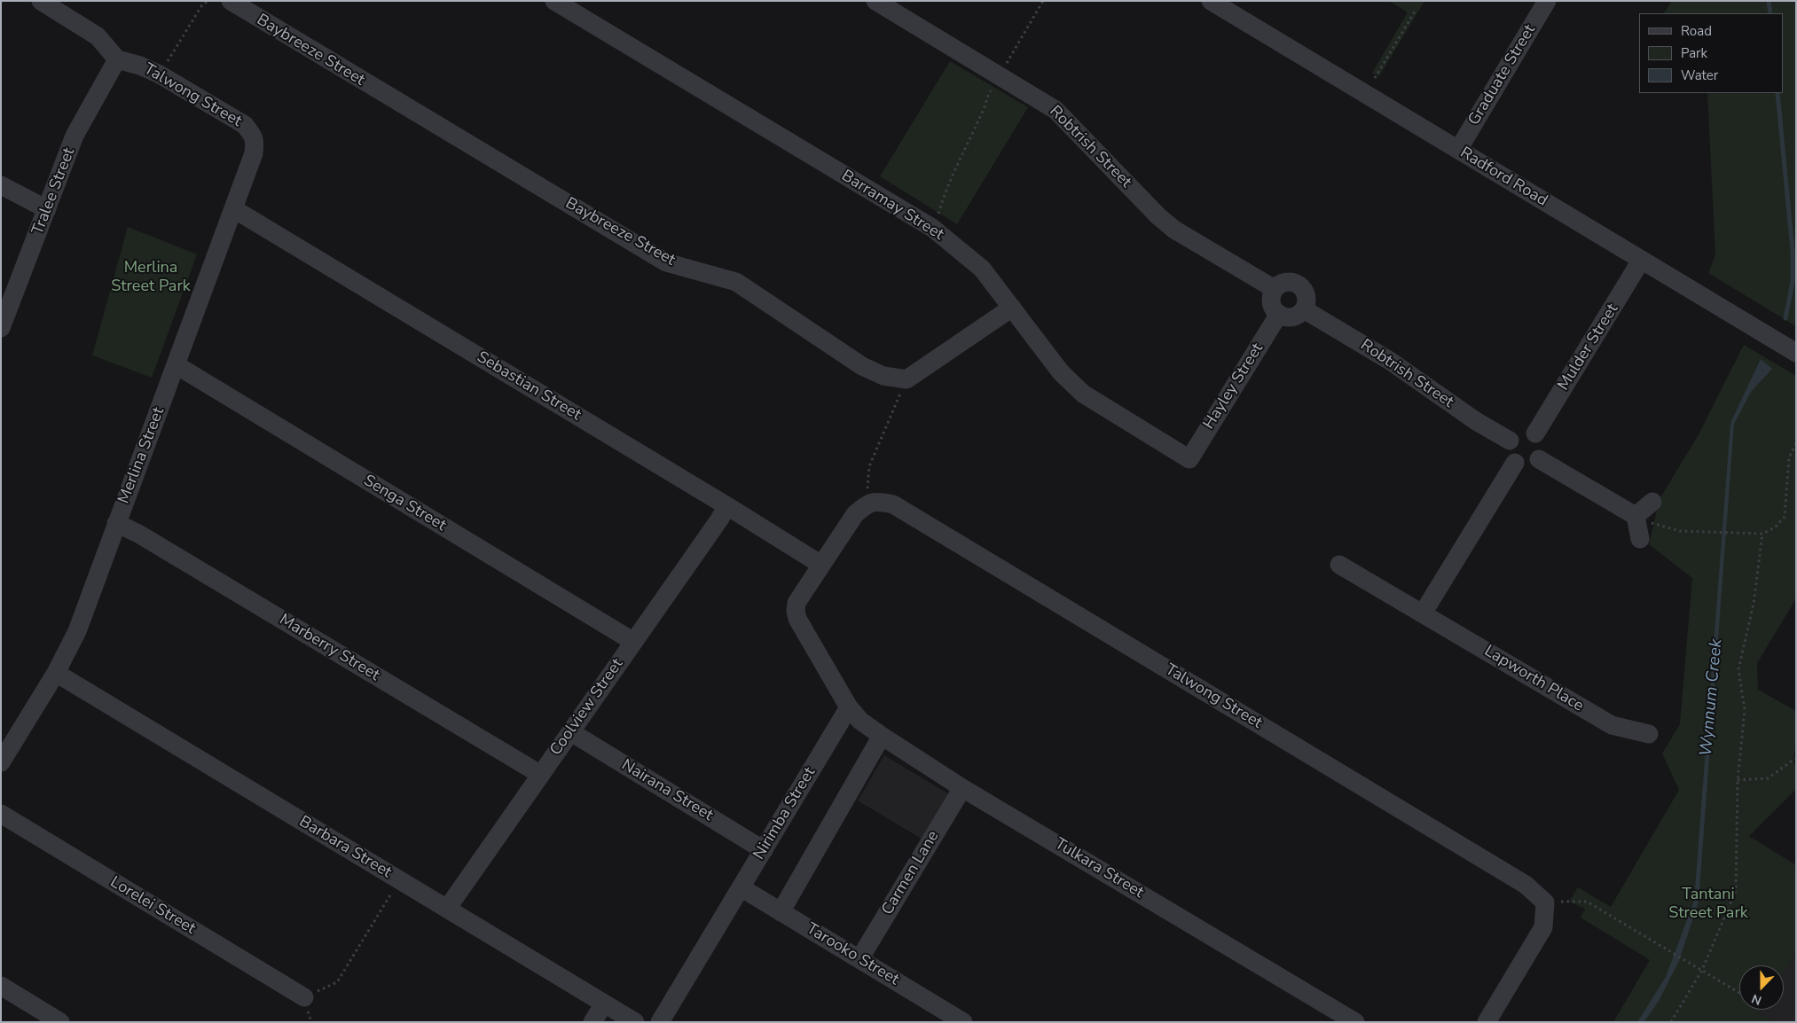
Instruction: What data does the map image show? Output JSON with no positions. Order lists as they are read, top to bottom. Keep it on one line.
{"streets":{"street":["Baybreeze Street","Graduate Street","Talwong Street","Robtrish Street","Radford Road","Tralee Street","Barramay Street","Mulder Street","Sebastian Street","Hayley Street","Merlina Street","Senga Street","Marberry Street","Lapworth Place","Coolview Street","Nairana Street","Nirimba Street","Barbara Street","Tulkara Street","Carmen Lane","Lorelei Street","Tarooko Street"]},"crossings":[["Graduate Street","Radford Road"],["Talwong Street","Tralee Street"],["Talwong Street","Merlina Street"],["Robtrish Street","Mulder Street"],["Robtrish Street","Hayley Street"],["Radford Road","Mulder Street"],["Barramay Street","Hayley Street"],["Sebastian Street","Merlina Street"],["Sebastian Street","Coolview Street"],["Merlina Street","Senga Street"],["Merlina Street","Marberry Street"],["Merlina Street","Barbara Street"],["Senga Street","Coolview Street"],["Marberry Street","Coolview Street"],["Coolview Street","Nairana Street"],["Coolview Street","Barbara Street"],["Nairana Street","Nirimba Street"],["Nirimba Street","Tulkara Street"],["Nirimba Street","Tarooko Street"],["Tulkara Street","Carmen Lane"],["Carmen Lane","Tarooko Street"]],"water":["Wynnum Creek"],"parks":["Merlina Street Park","Tantani Street Park"],"legend":["Road","Park","Water"],"north":"bottom"}
